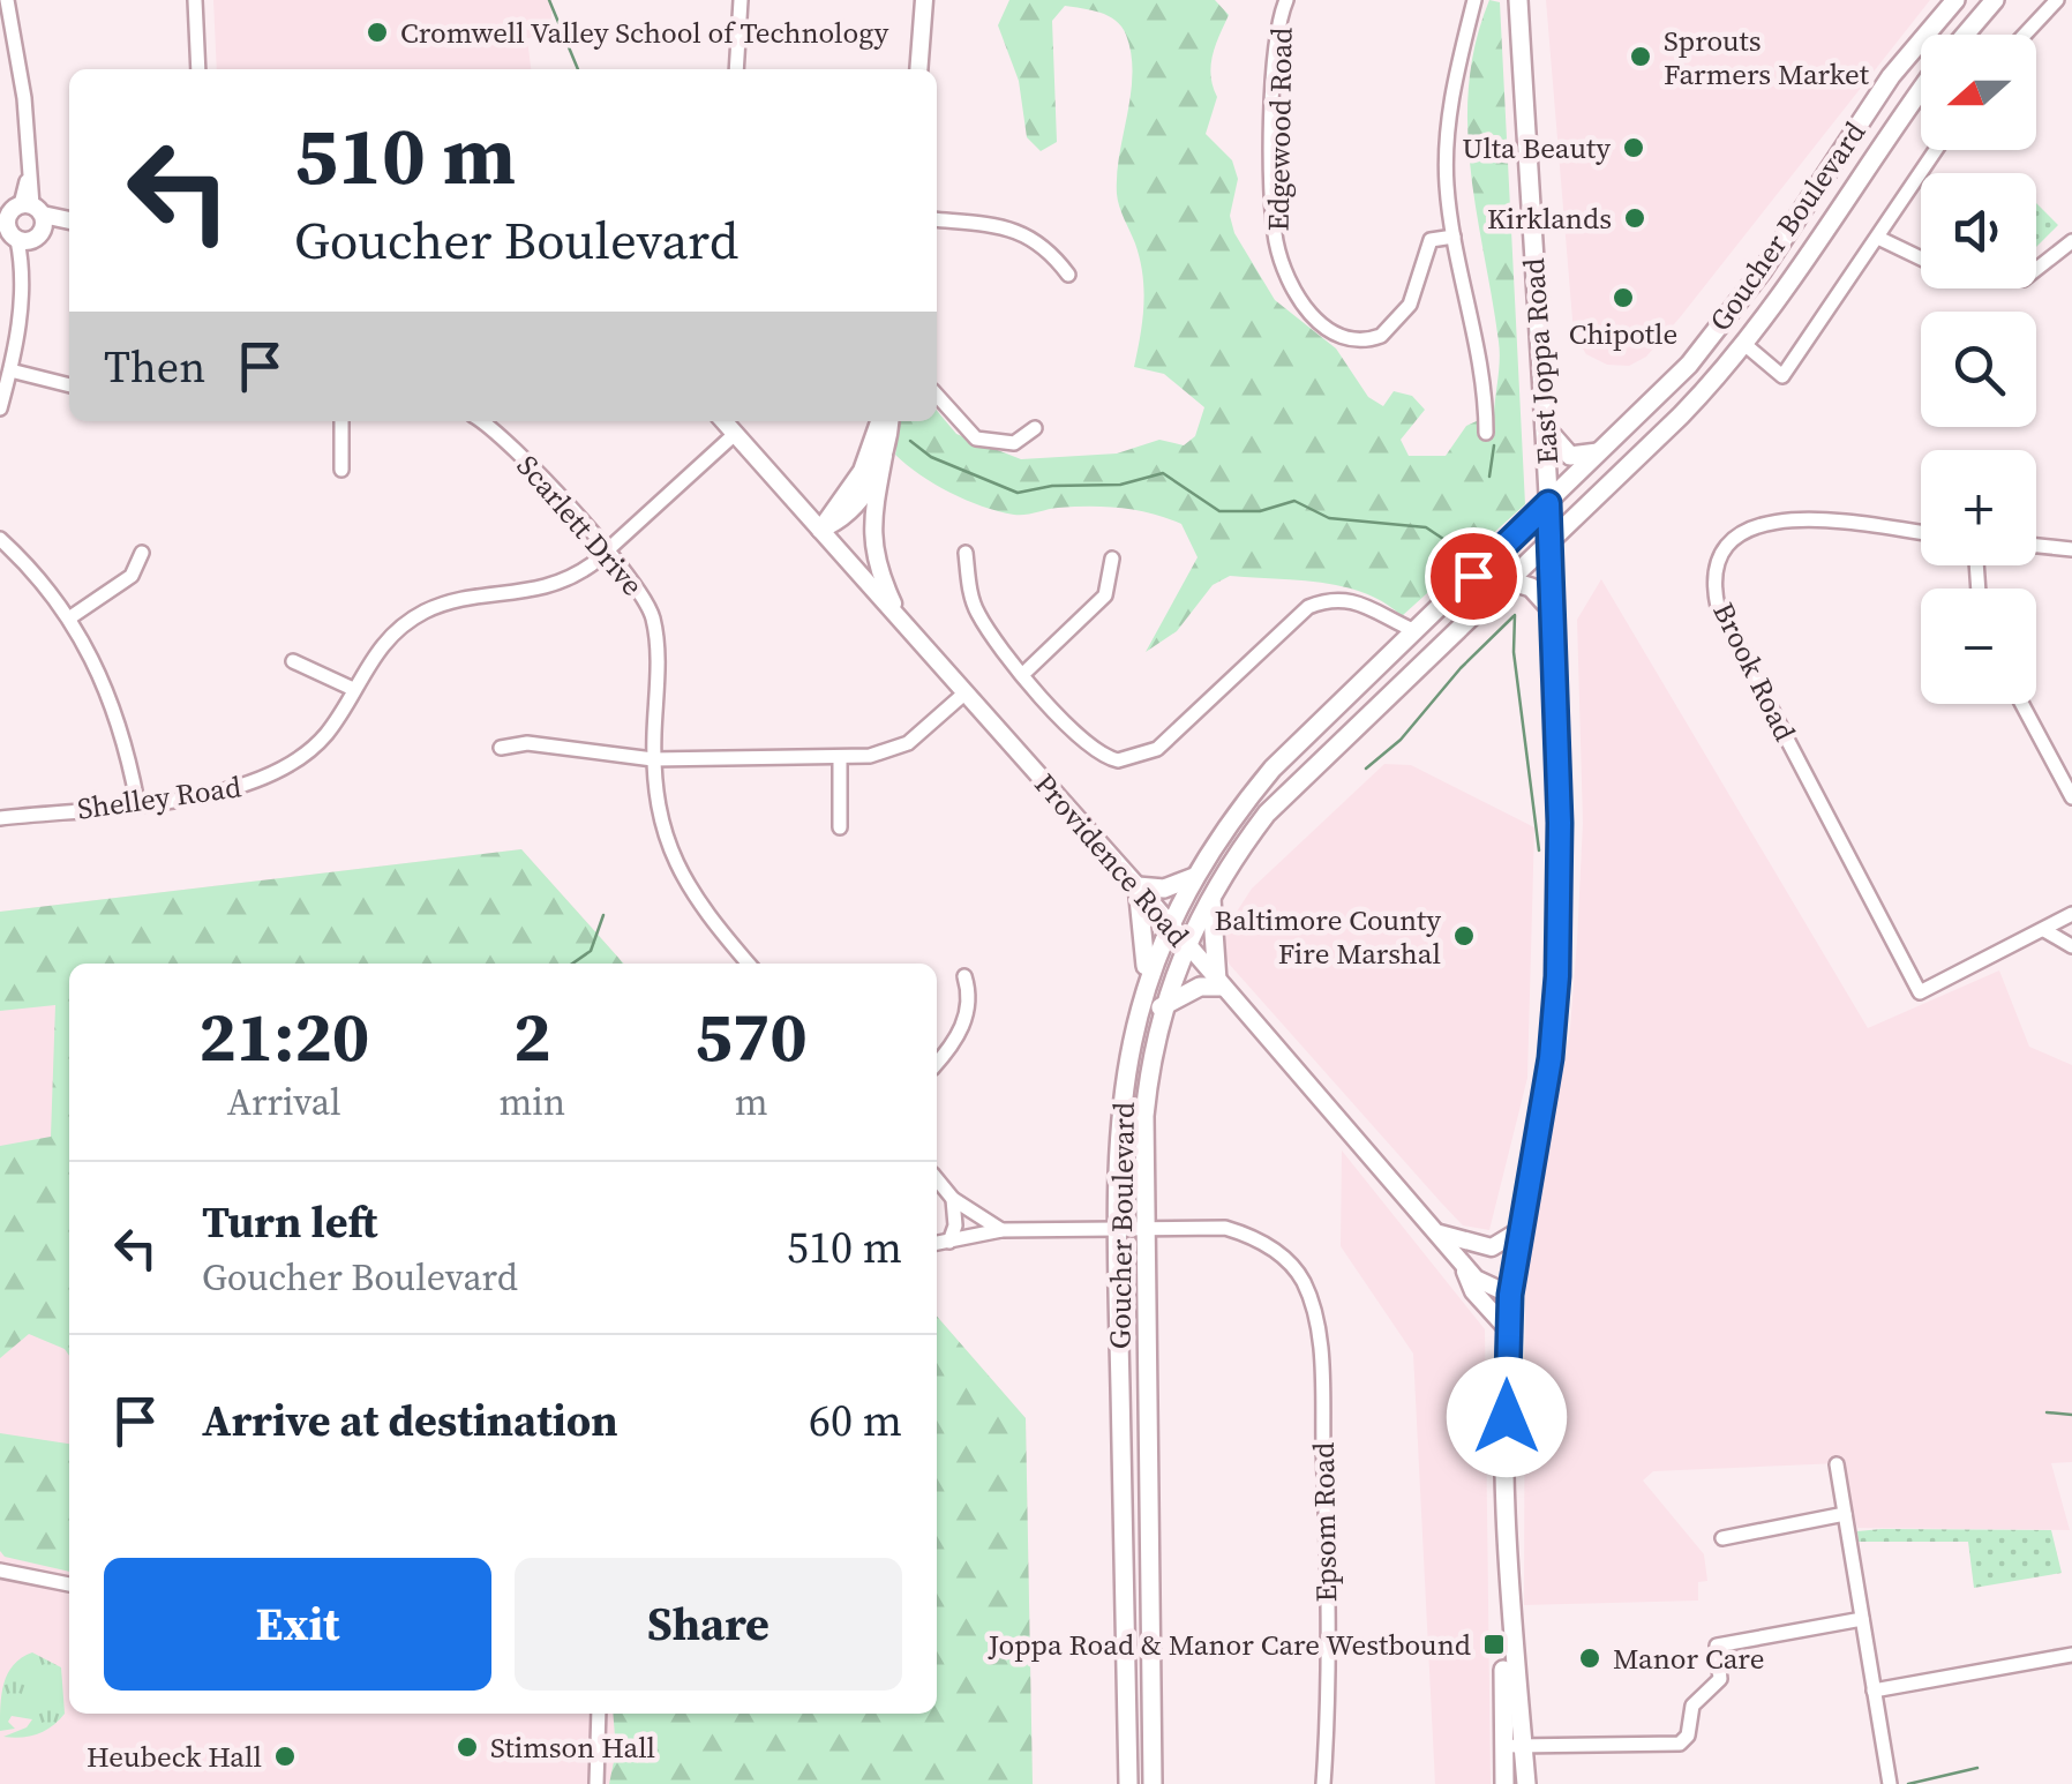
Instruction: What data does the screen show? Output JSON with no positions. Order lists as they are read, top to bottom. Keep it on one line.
{"streets":{"main road":["Goucher Boulevard","East Joppa Road"],"street":["Edgewood Road","Scarlett Drive","Brook Road","Shelley Road","Providence Road","Epsom Road"]},"crossings":[["Edgewood Road","East Joppa Road"],["Goucher Boulevard","East Joppa Road"],["Goucher Boulevard","Providence Road"],["Goucher Boulevard","Epsom Road"],["East Joppa Road","Providence Road"],["Scarlett Drive","Shelley Road"],["Shelley Road","Providence Road"]],"places":{"other":["Cromwell Valley School of Technology","Sprouts Farmers Market","Ulta Beauty","Kirklands","Chipotle","Baltimore County Fire Marshal","Manor Care","Stimson Hall","Heubeck Hall"],"transit":["Joppa Road & Manor Care Westbound"]},"north":"left","page":{"map_buttons":["+","−"],"turn":["510 m","Goucher Boulevard"],"then":"Then","eta":["21:20","Arrival","2","min","570","m"],"list":[{"name":"Turn left","note":"Goucher Boulevard","value":"510 m"},{"name":"Arrive at destination","value":"60 m"}],"buttons":["Exit","Share"]}}
